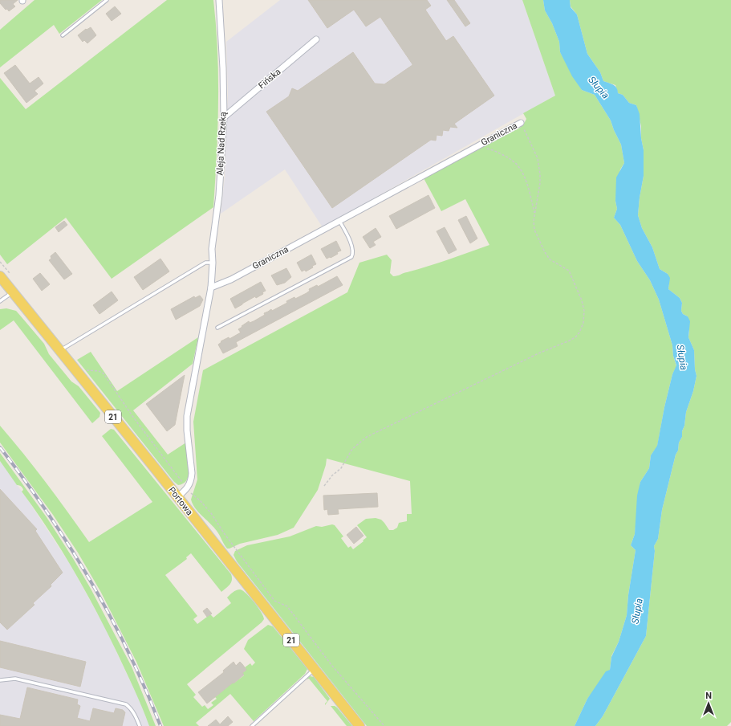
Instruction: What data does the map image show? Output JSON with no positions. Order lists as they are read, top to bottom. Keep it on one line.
{"streets":{"main road":["21","Portowa"],"street":["Fińska","Graniczna","Aleja Nad Rzeką"]},"crossings":[["Fińska","Aleja Nad Rzeką"],["Graniczna","Aleja Nad Rzeką"]],"water":["Słupia"],"north":"top"}
